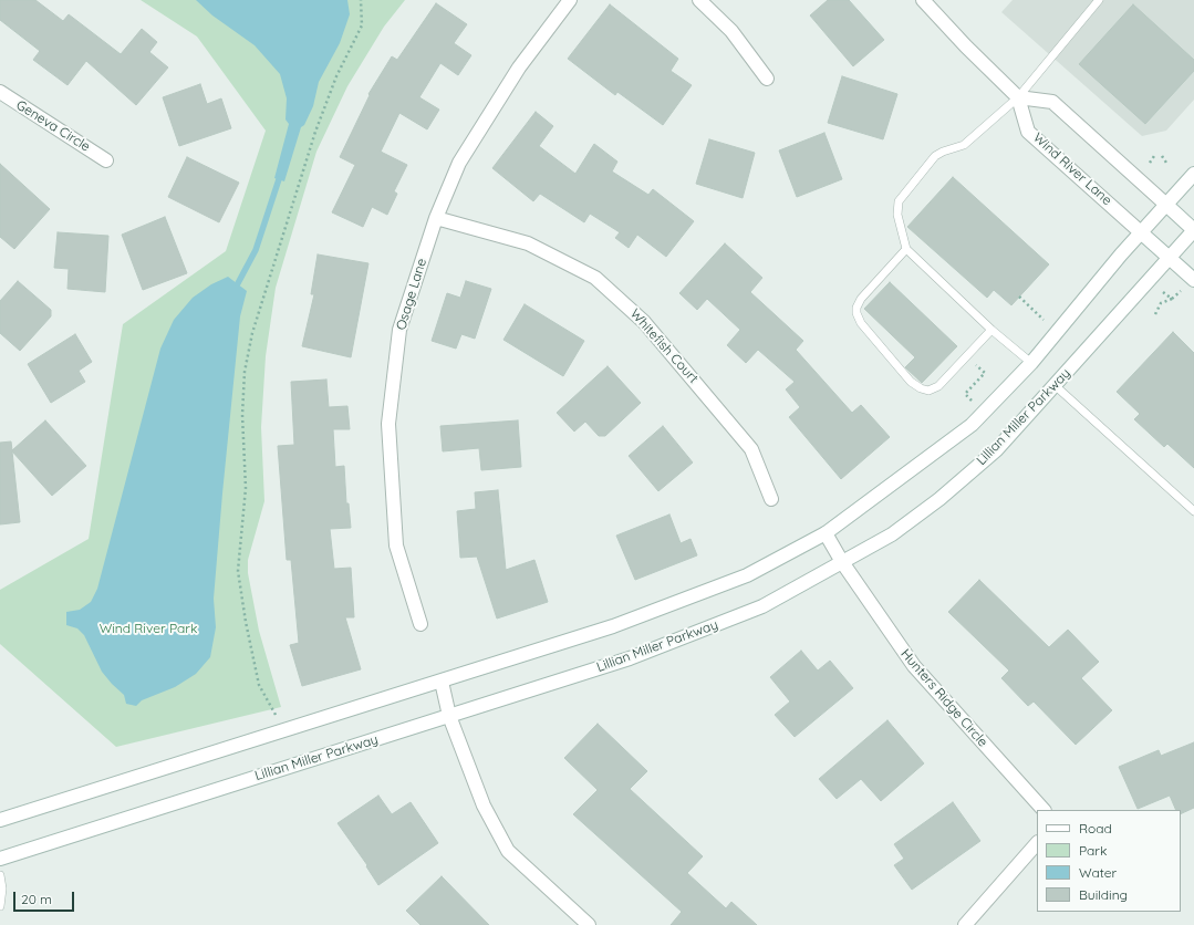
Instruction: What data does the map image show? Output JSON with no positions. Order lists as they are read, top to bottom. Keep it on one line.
{"streets":{"main road":["Geneva Circle","Wind River Lane","Osage Lane","Whitefish Court","Lillian Miller Parkway","Hunters Ridge Circle"]},"crossings":[["Wind River Lane","Lillian Miller Parkway"],["Osage Lane","Whitefish Court"],["Lillian Miller Parkway","Hunters Ridge Circle"]],"parks":["Wind River Park"],"legend":["Road","Park","Water","Building"],"scale_bar":"20 m"}
